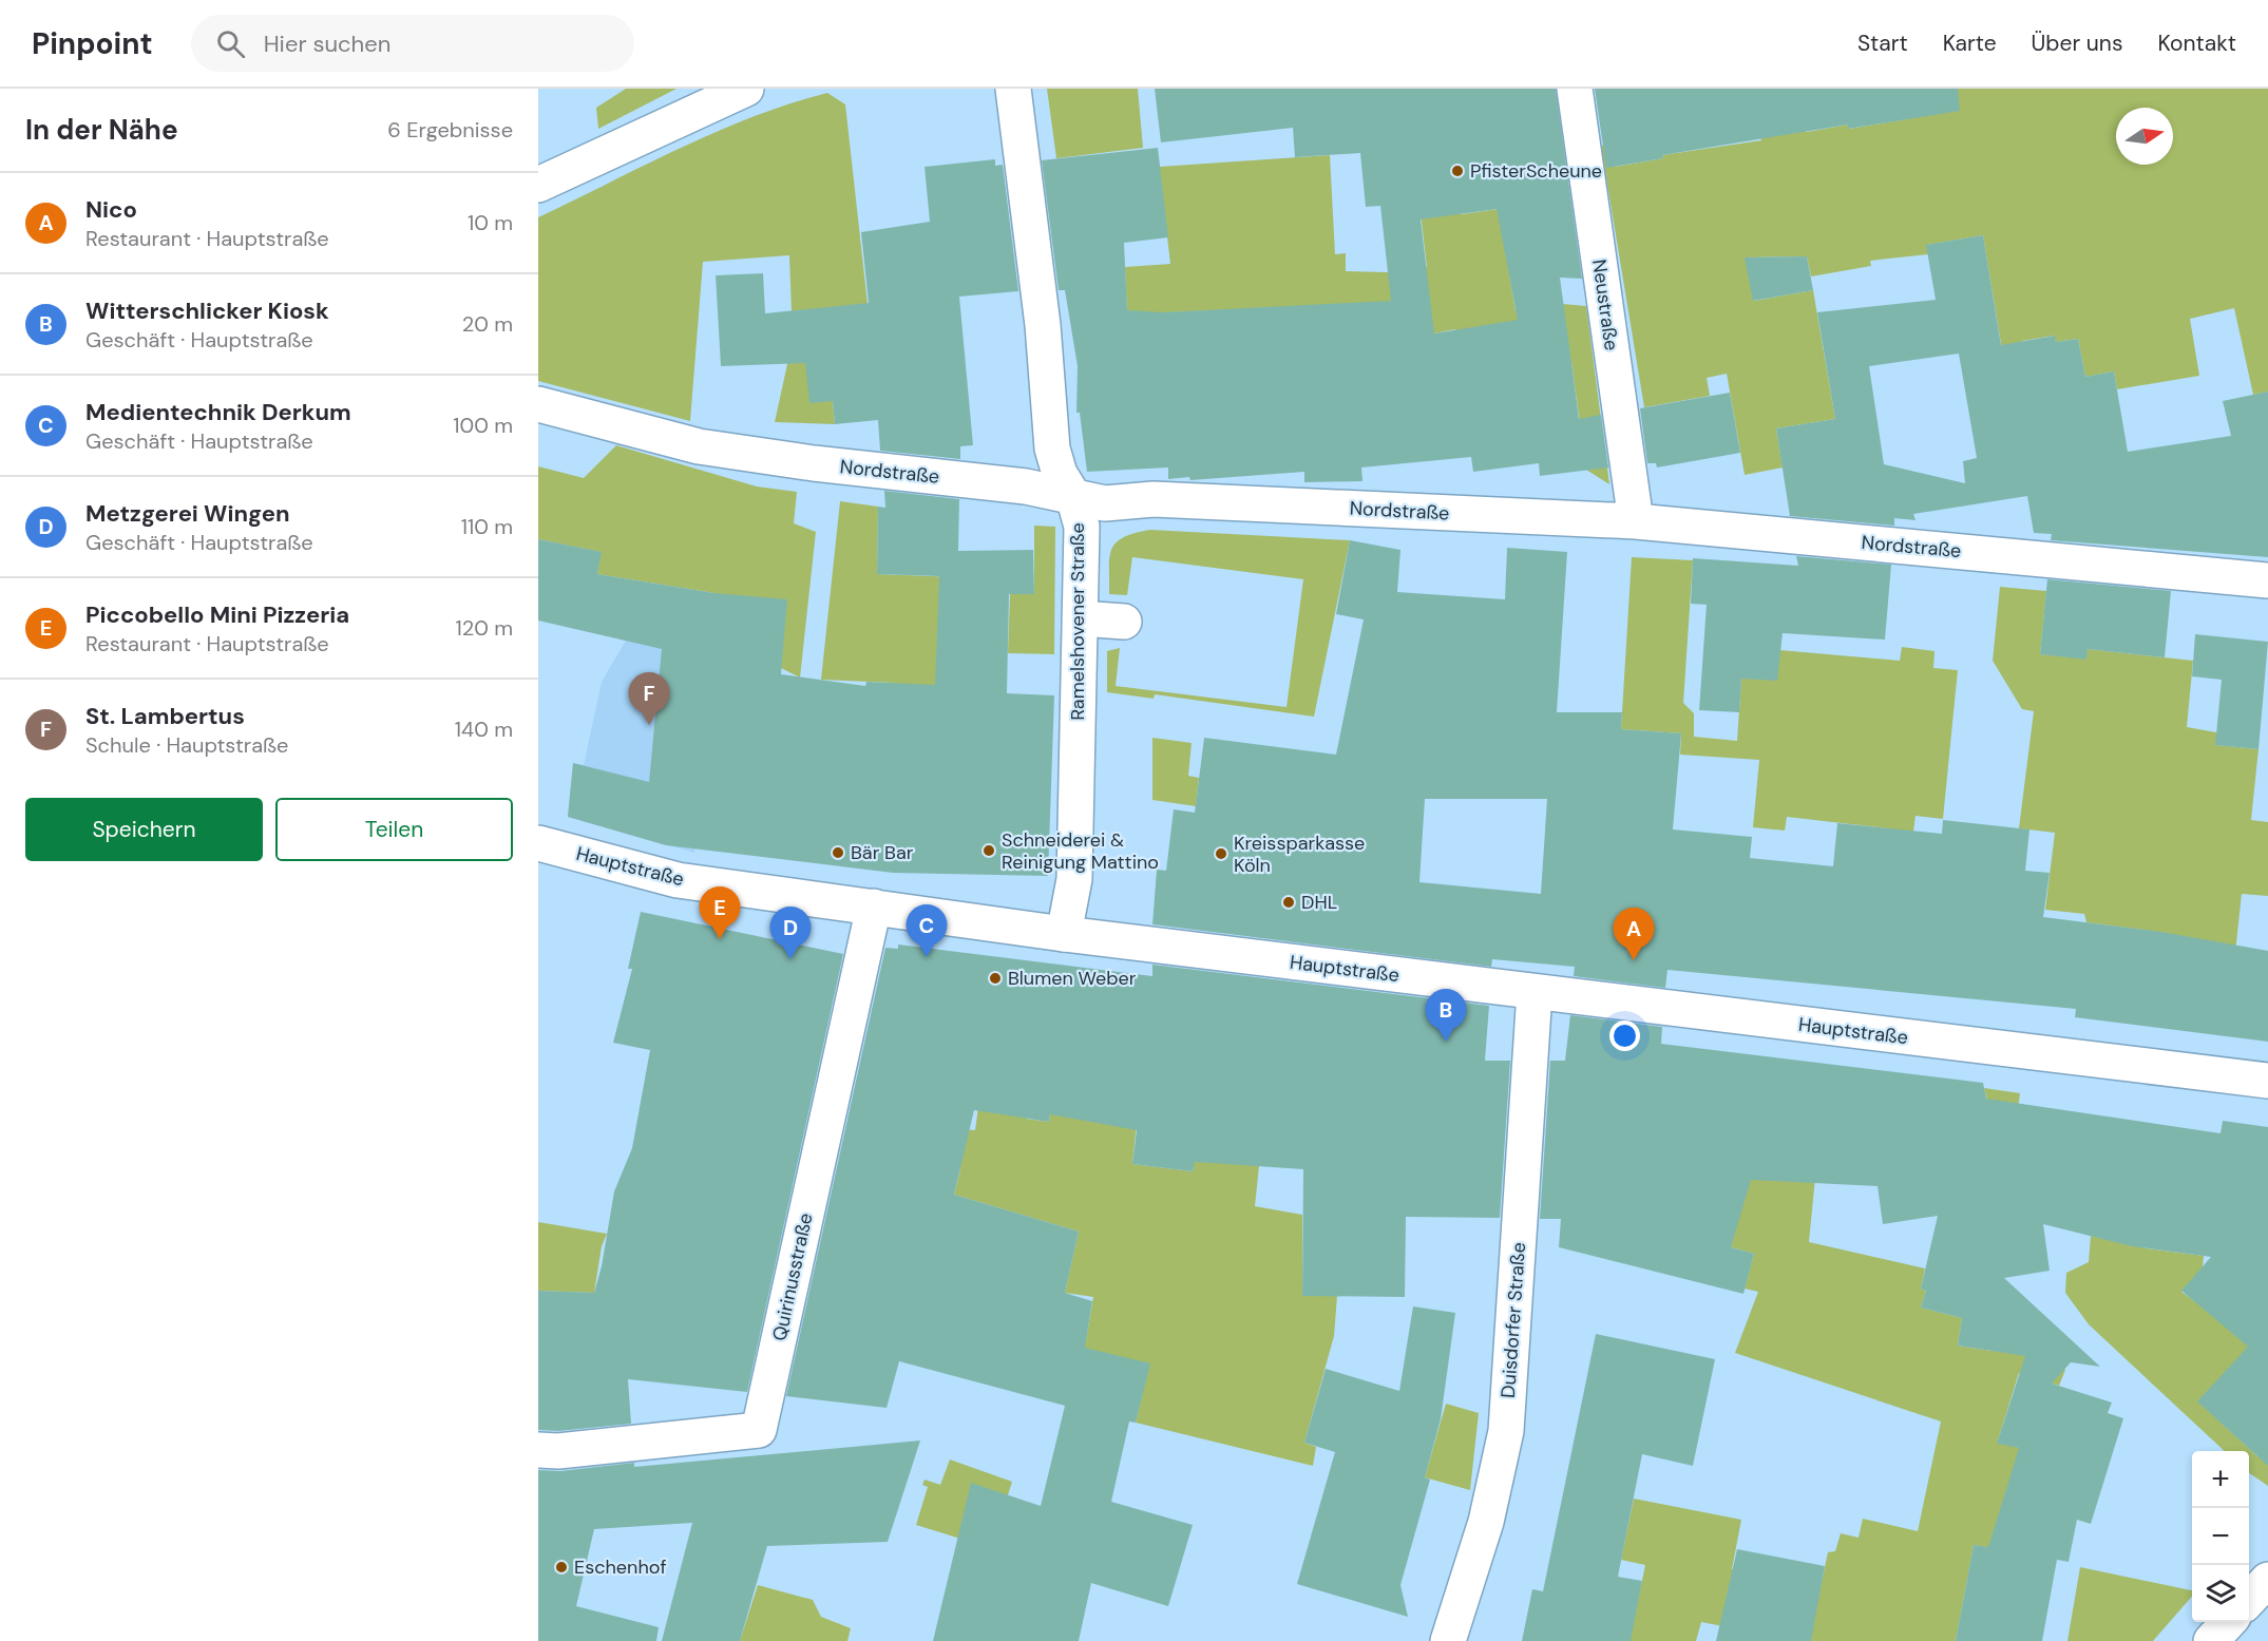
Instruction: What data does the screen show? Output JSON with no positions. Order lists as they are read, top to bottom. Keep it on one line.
{"streets":{"street":["Neustraße","Nordstraße","Ramelshovener Straße","Hauptstraße","Quirinusstraße","Duisdorfer Straße"]},"crossings":[["Neustraße","Nordstraße"],["Nordstraße","Ramelshovener Straße"],["Ramelshovener Straße","Hauptstraße"],["Hauptstraße","Quirinusstraße"],["Hauptstraße","Duisdorfer Straße"]],"places":["PfisterScheune","Schneiderei & Reinigung Mattino","Bär Bar","Kreissparkasse Köln","DHL","Blumen Weber","Eschenhof"],"north":"right","page":{"header":"Pinpoint","search":"Hier suchen","nav":["Start","Karte","Über uns","Kontakt"],"heading":["In der Nähe","6 Ergebnisse"],"list":[{"mark":"A","name":"Nico","note":"Restaurant · Hauptstraße","value":"10 m"},{"mark":"B","name":"Witterschlicker Kiosk","note":"Geschäft · Hauptstraße","value":"20 m"},{"mark":"C","name":"Medientechnik Derkum","note":"Geschäft · Hauptstraße","value":"100 m"},{"mark":"D","name":"Metzgerei Wingen","note":"Geschäft · Hauptstraße","value":"110 m"},{"mark":"E","name":"Piccobello Mini Pizzeria","note":"Restaurant · Hauptstraße","value":"120 m"},{"mark":"F","name":"St. Lambertus","note":"Schule · Hauptstraße","value":"140 m"}],"pins":["F","E","C","D","A","B"],"buttons":["Speichern","Teilen"],"map_buttons":["+","−"]}}
